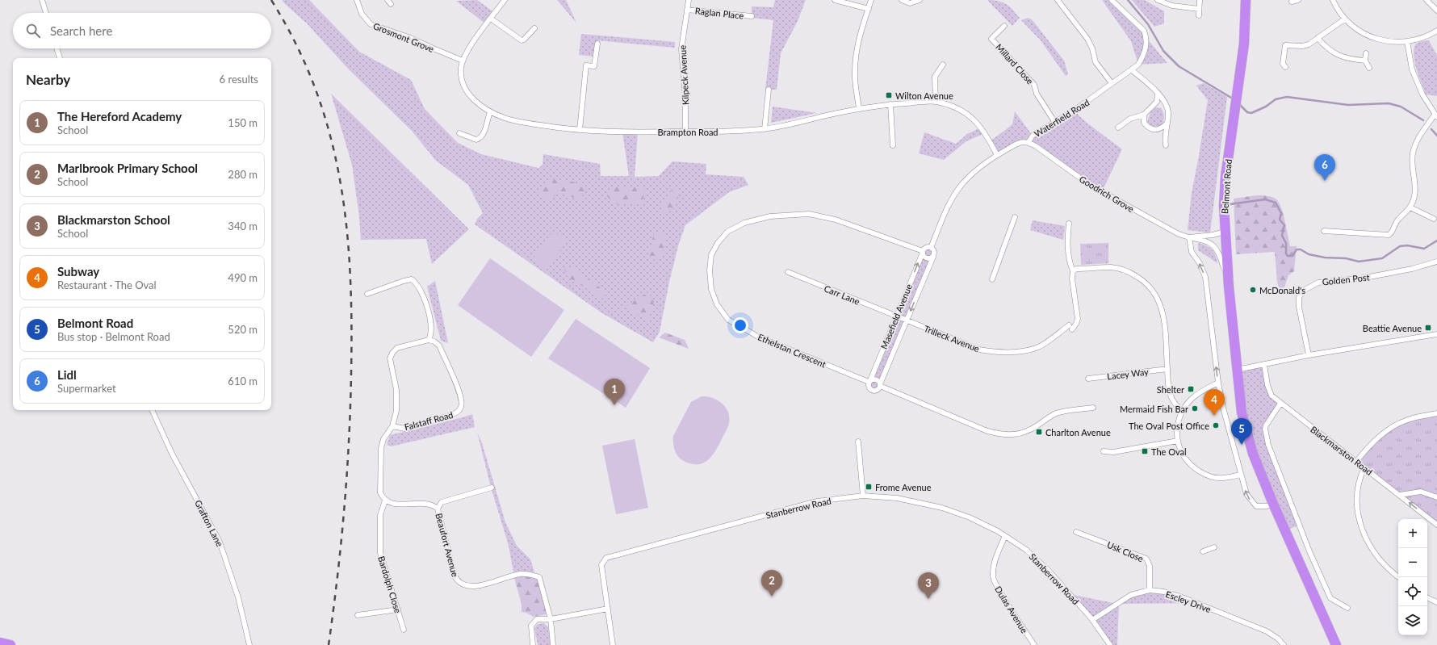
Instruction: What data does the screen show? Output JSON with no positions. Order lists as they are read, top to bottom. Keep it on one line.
{"streets":{"highway":["Belmont Road"],"street":["Raglan Place","Grosmont Grove","Millard Close","Kilpeck Avenue","Waterfield Road","Brampton Road","Goodrich Grove","Golden Post","Carr Lane","Masefield Avenue","Trilleck Avenue","Ethelstan Crescent","Lacey Way","Falstaff Road","Blackmarston Road","Stanberrow Road","Grafton Lane","Beaufort Avenue","Usk Close","Bardolph Close","Escley Drive","Dulas Avenue"]},"crossings":[["Raglan Place","Kilpeck Avenue"],["Grosmont Grove","Brampton Road"],["Millard Close","Waterfield Road"],["Kilpeck Avenue","Brampton Road"],["Waterfield Road","Brampton Road"],["Waterfield Road","Goodrich Grove"],["Waterfield Road","Masefield Avenue"],["Waterfield Road","Ethelstan Crescent"],["Belmont Road","Goodrich Grove"],["Carr Lane","Masefield Avenue"],["Carr Lane","Trilleck Avenue"],["Masefield Avenue","Trilleck Avenue"],["Masefield Avenue","Ethelstan Crescent"],["Stanberrow Road","Escley Drive"],["Stanberrow Road","Dulas Avenue"],["Beaufort Avenue","Bardolph Close"],["Usk Close","Escley Drive"]],"places":{"transit":["Wilton Avenue","Beattie Avenue","Shelter","Charlton Avenue","The Oval","Frome Avenue"],"other":["McDonald's","Mermaid Fish Bar","The Oval Post Office"]},"page":{"search":"Search here","heading":["Nearby","6 results"],"list":[{"mark":"1","name":"The Hereford Academy","note":"School","value":"150 m"},{"mark":"2","name":"Marlbrook Primary School","note":"School","value":"280 m"},{"mark":"3","name":"Blackmarston School","note":"School","value":"340 m"},{"mark":"4","name":"Subway","note":"Restaurant · The Oval","value":"490 m"},{"mark":"5","name":"Belmont Road","note":"Bus stop · Belmont Road","value":"520 m"},{"mark":"6","name":"Lidl","note":"Supermarket","value":"610 m"}],"pins":["6","1","4","5","2","3"],"map_buttons":["+","−"]}}
